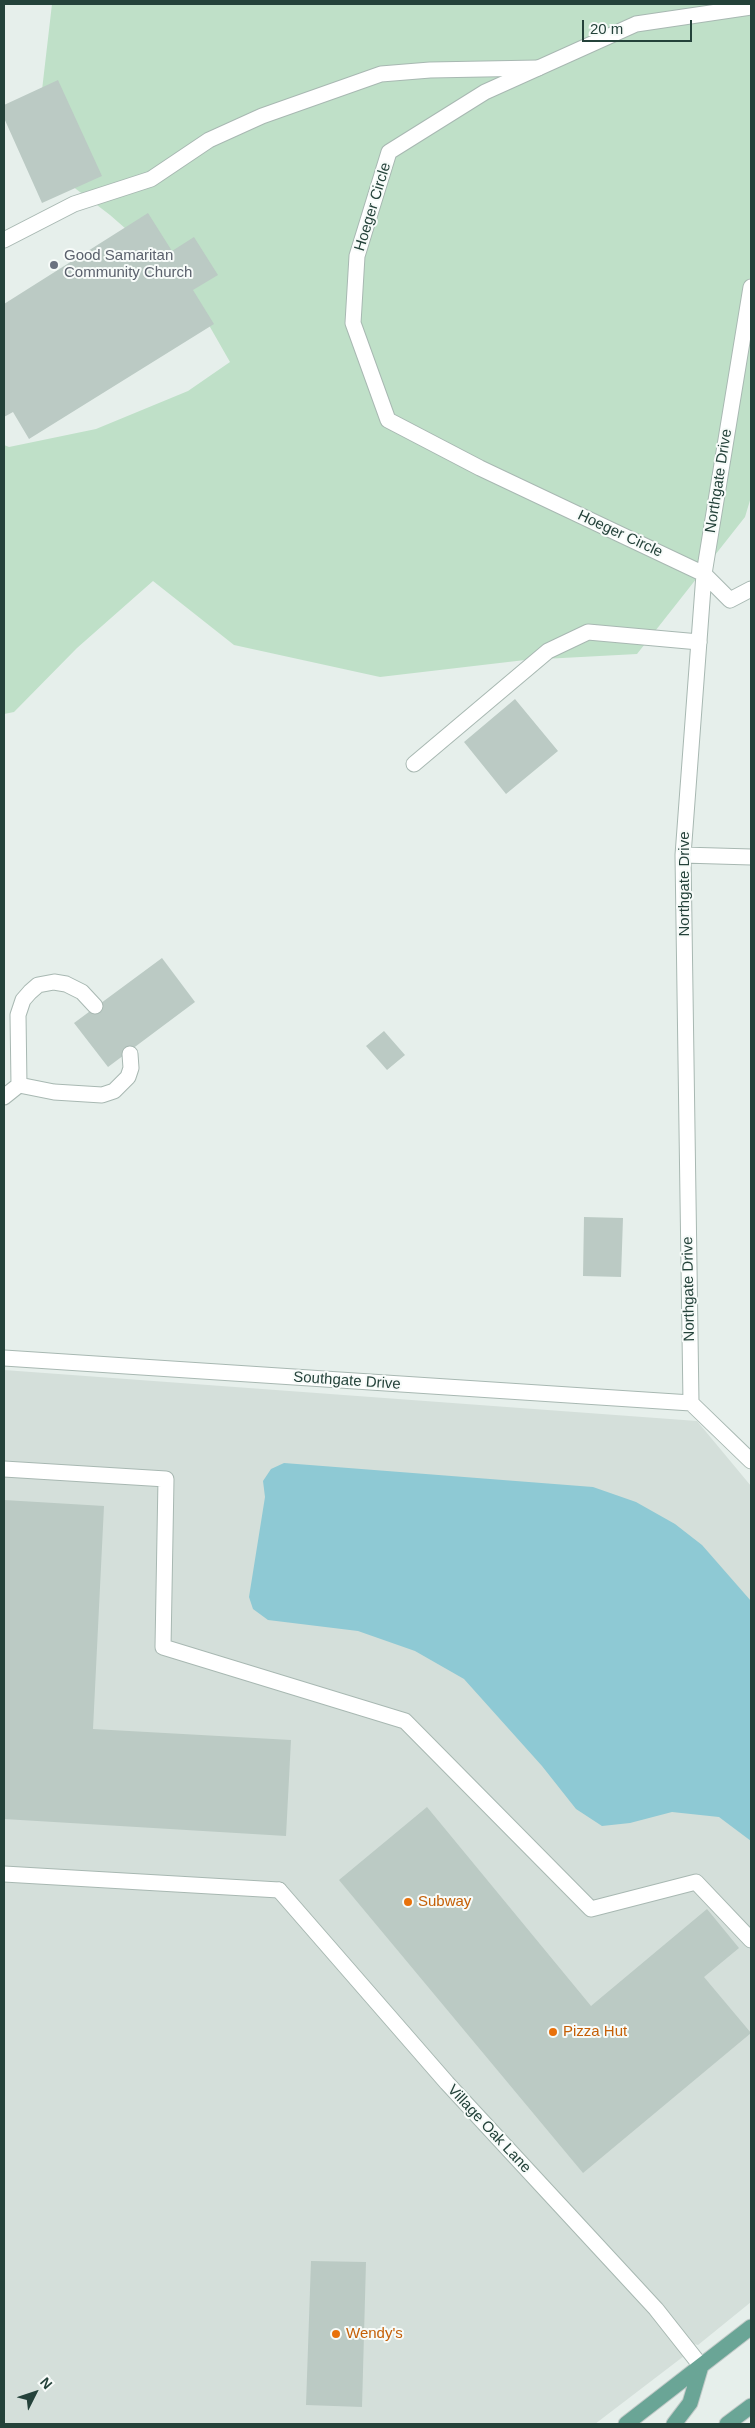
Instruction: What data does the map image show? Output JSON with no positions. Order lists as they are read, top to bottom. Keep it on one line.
{"streets":{"street":["Hoeger Circle","Northgate Drive","Southgate Drive","Village Oak Lane"]},"crossings":[["Hoeger Circle","Northgate Drive"],["Northgate Drive","Southgate Drive"]],"places":["Good Samaritan Community Church","Subway","Pizza Hut","Wendy's"],"scale_bar":"20 m","north":"top right"}
